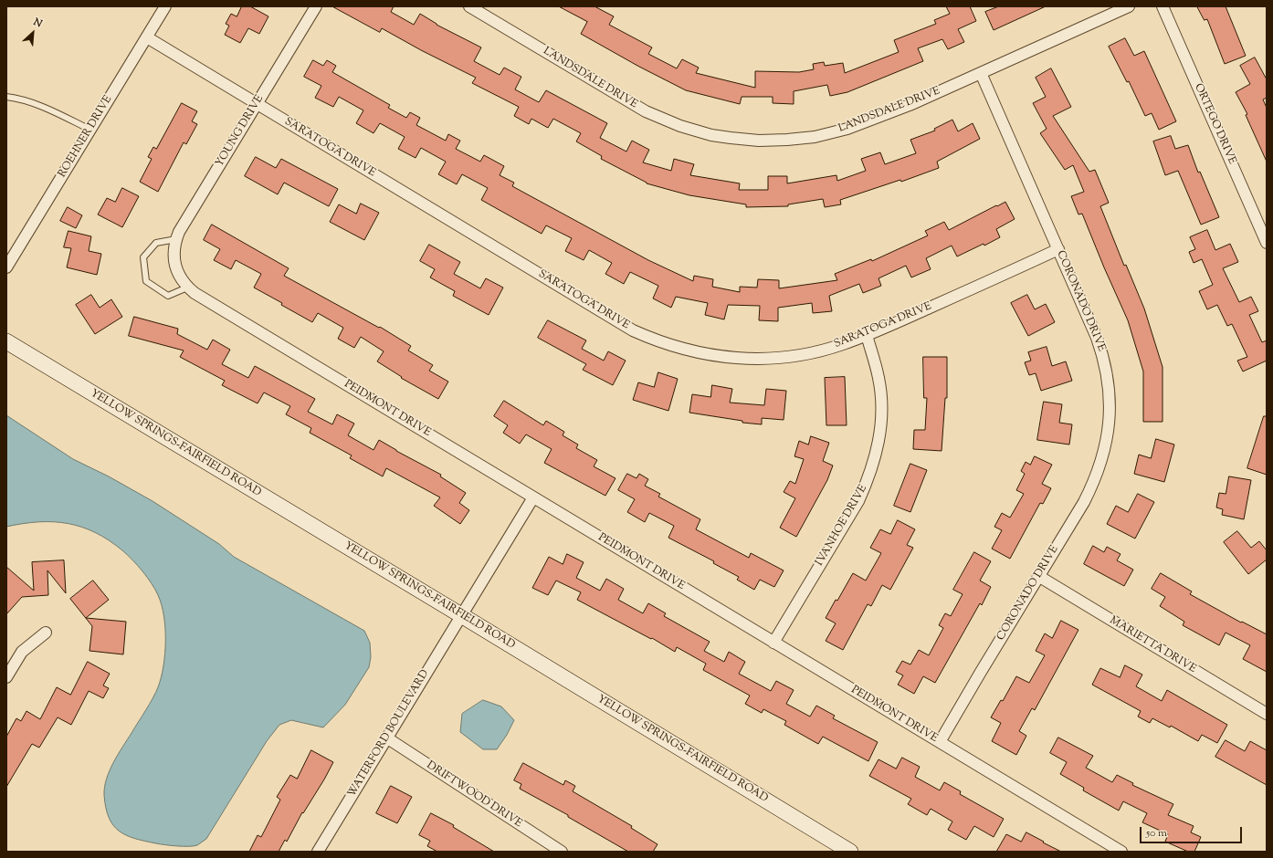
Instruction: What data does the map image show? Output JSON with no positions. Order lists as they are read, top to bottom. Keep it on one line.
{"streets":{"main road":["YELLOW SPRINGS-FAIRFIELD ROAD"],"street":["LANDSDALE DRIVE","ORTEGO DRIVE","YOUNG DRIVE","ROEHNER DRIVE","SARATOGA DRIVE","CORONADO DRIVE","PEIDMONT DRIVE","IVANHOE DRIVE","MARIETTA DRIVE","WATERFORD BOULEVARD","DRIFTWOOD DRIVE"]},"crossings":[["LANDSDALE DRIVE","CORONADO DRIVE"],["YOUNG DRIVE","SARATOGA DRIVE"],["YOUNG DRIVE","PEIDMONT DRIVE"],["ROEHNER DRIVE","SARATOGA DRIVE"],["SARATOGA DRIVE","CORONADO DRIVE"],["SARATOGA DRIVE","IVANHOE DRIVE"],["CORONADO DRIVE","PEIDMONT DRIVE"],["CORONADO DRIVE","MARIETTA DRIVE"],["PEIDMONT DRIVE","IVANHOE DRIVE"],["PEIDMONT DRIVE","WATERFORD BOULEVARD"],["YELLOW SPRINGS-FAIRFIELD ROAD","WATERFORD BOULEVARD"],["WATERFORD BOULEVARD","DRIFTWOOD DRIVE"]],"scale_bar":"50 m","north":"top right"}
